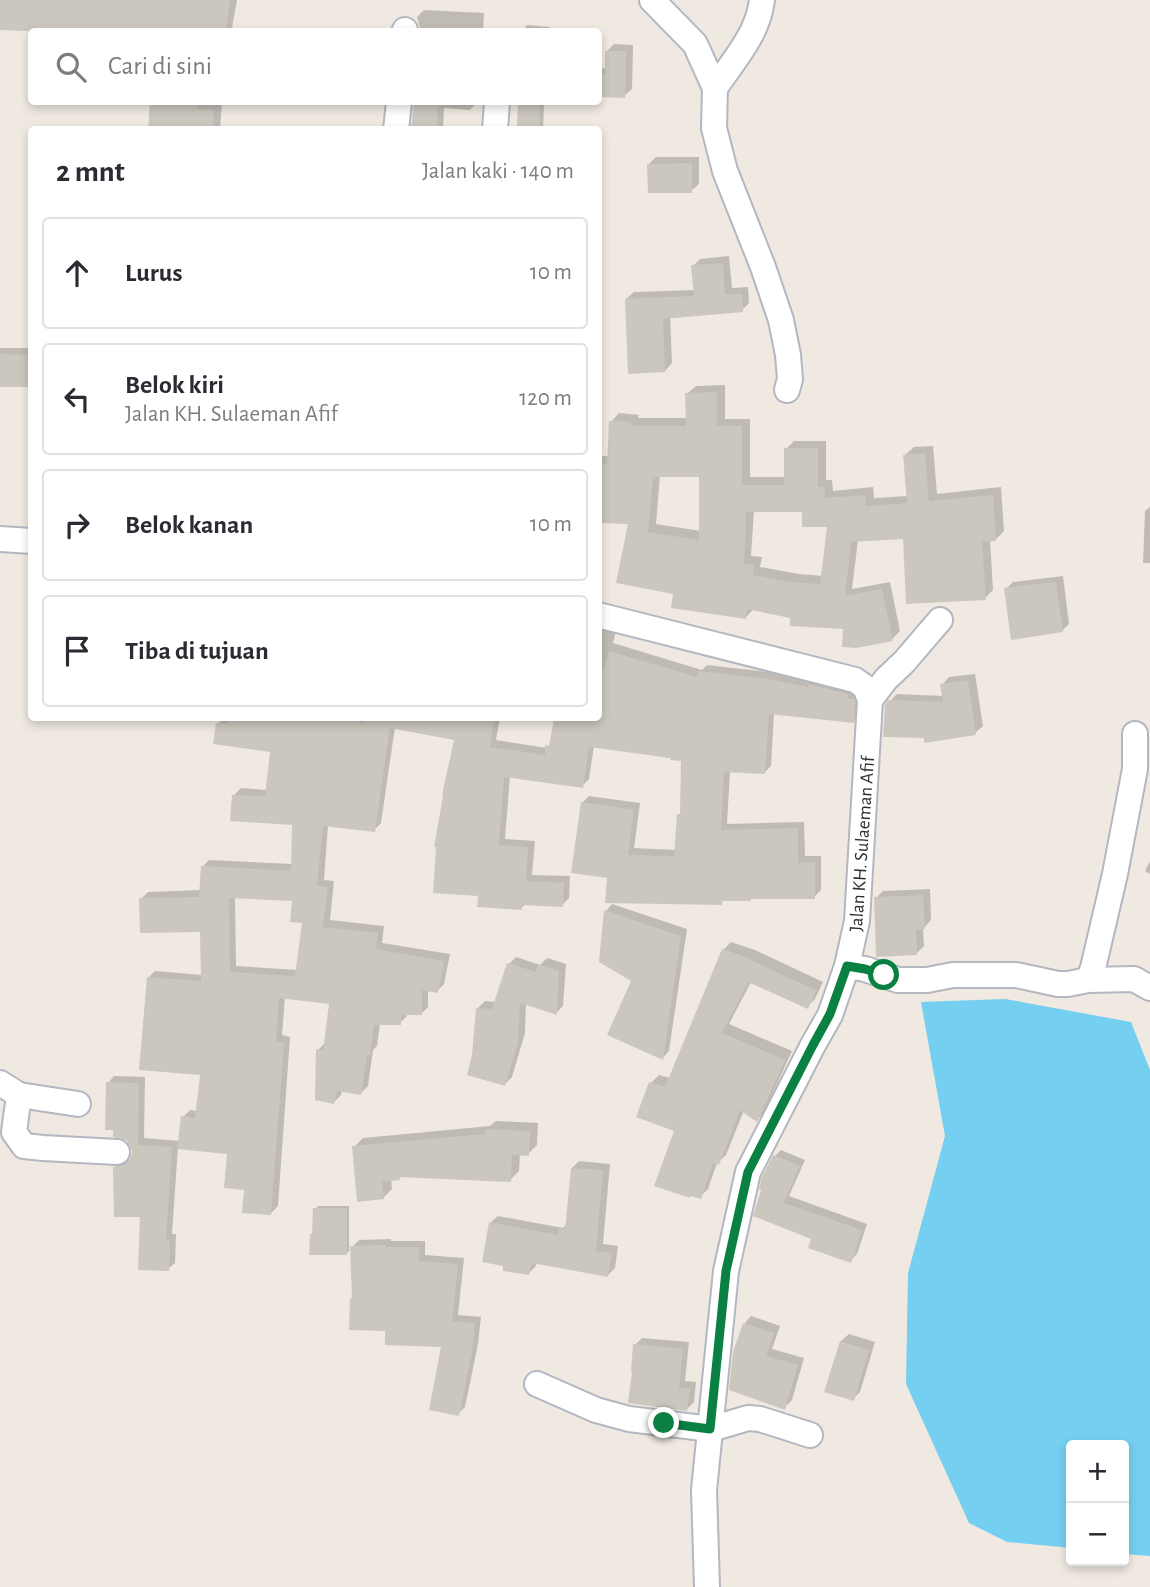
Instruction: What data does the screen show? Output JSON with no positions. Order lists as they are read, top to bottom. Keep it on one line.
{"streets":{"street":["Jalan KH. Sulaeman Afif"]},"page":{"search":"Cari di sini","heading":["2 mnt","Jalan kaki · 140 m"],"list":[["Lurus","10 m"],["Belok kiri","Jalan KH. Sulaeman Afif","120 m"],["Belok kanan","10 m"],"Tiba di tujuan"],"map_buttons":["+","−"]}}
